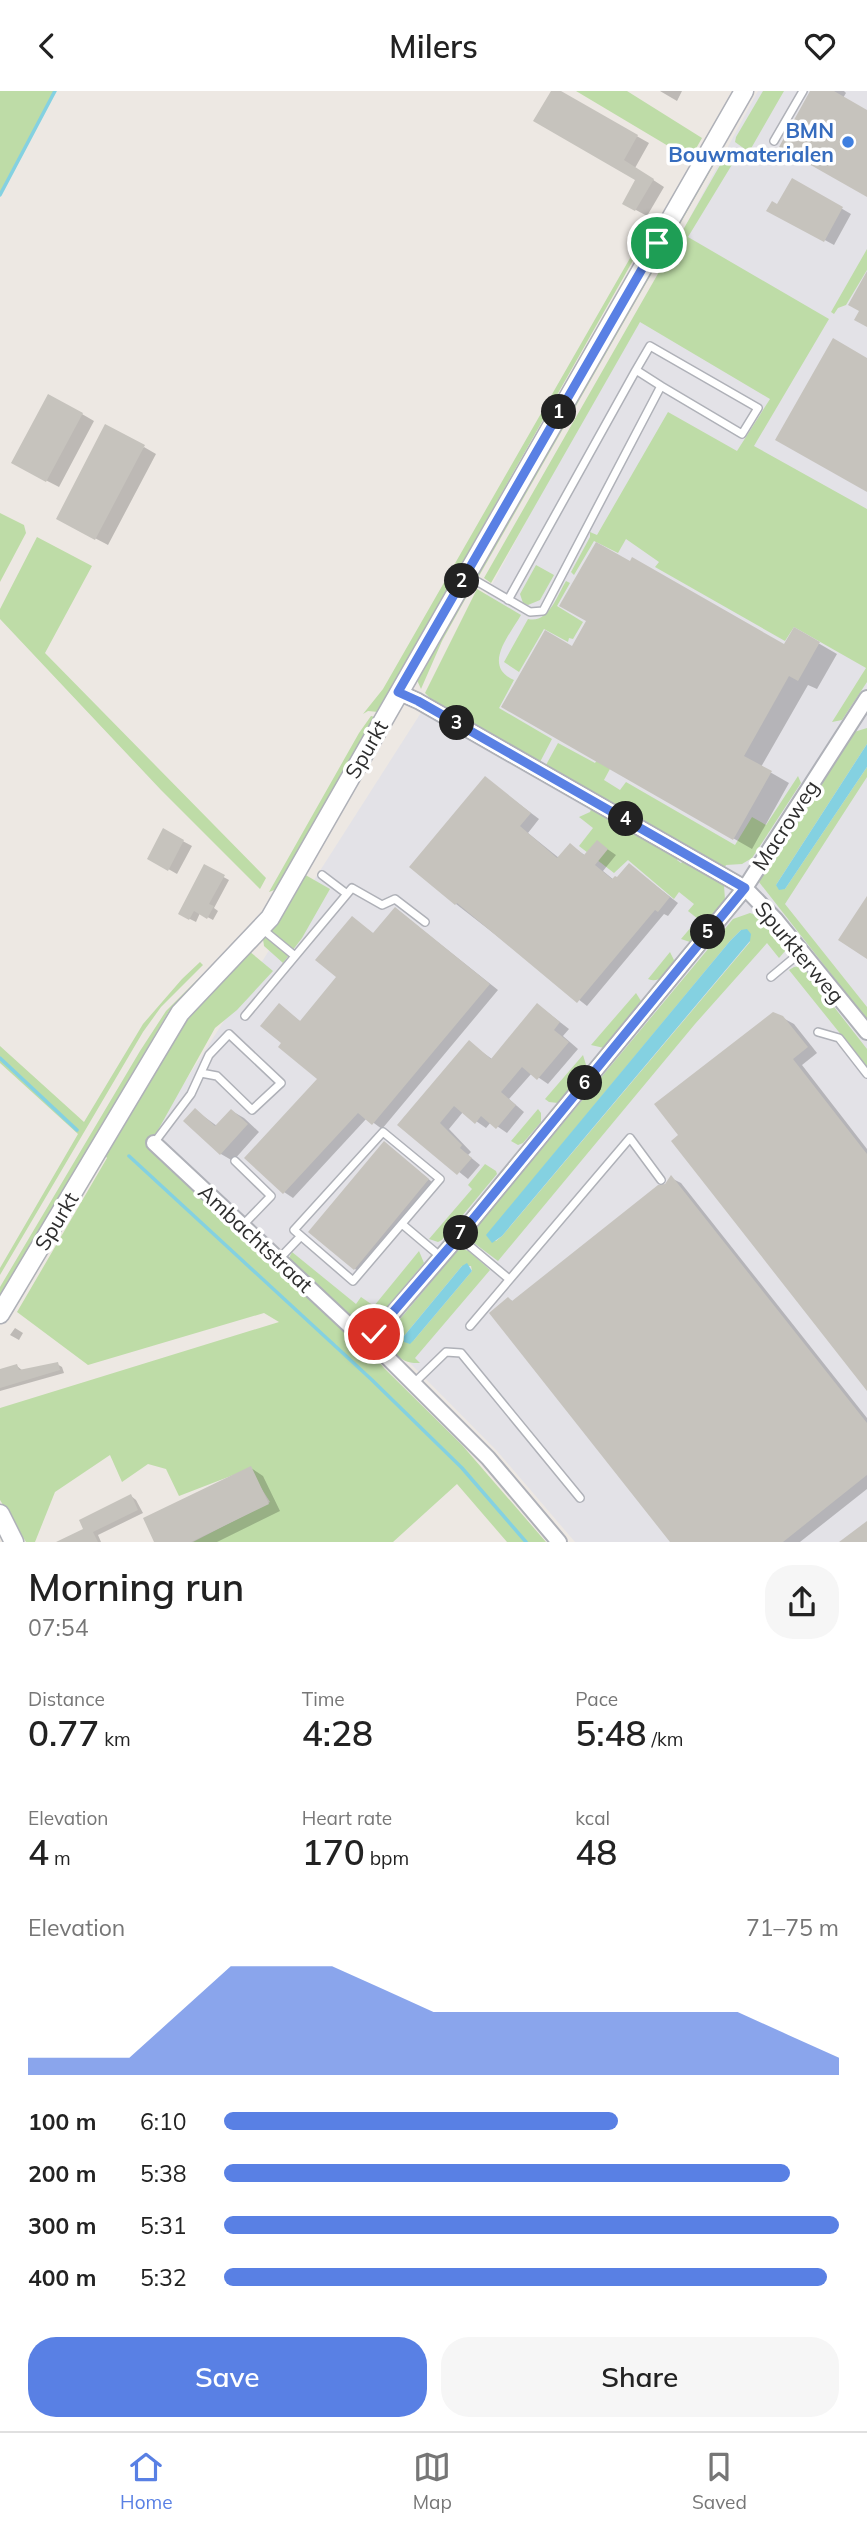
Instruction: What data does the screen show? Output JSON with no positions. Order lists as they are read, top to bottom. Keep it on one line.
{"streets":{"street":["Spurkt","Macroweg","Spurkterweg","Ambachtstraat"]},"crossings":[["Spurkt","Spurkterweg"],["Macroweg","Spurkterweg"],["Macroweg","Ambachtstraat"]],"places":["BMN Bouwmaterialen"],"page":{"header":"Milers","pins":["1","2","3","4","5","6","7"],"heading":["Morning run","07:54"],"stats":[["Distance","0.77 km"],["Time","4:28"],["Pace","5:48 /km"],["Elevation","4 m"],["Heart rate","170 bpm"],["kcal","48"]],"chart":["Elevation","71–75 m"],"list":[{"name":"100 m","note":"6:10"},{"name":"200 m","note":"5:38"},{"name":"300 m","note":"5:31"},{"name":"400 m","note":"5:32"}],"buttons":["Save","Share"],"tabs":["Home","Map","Saved"]}}
